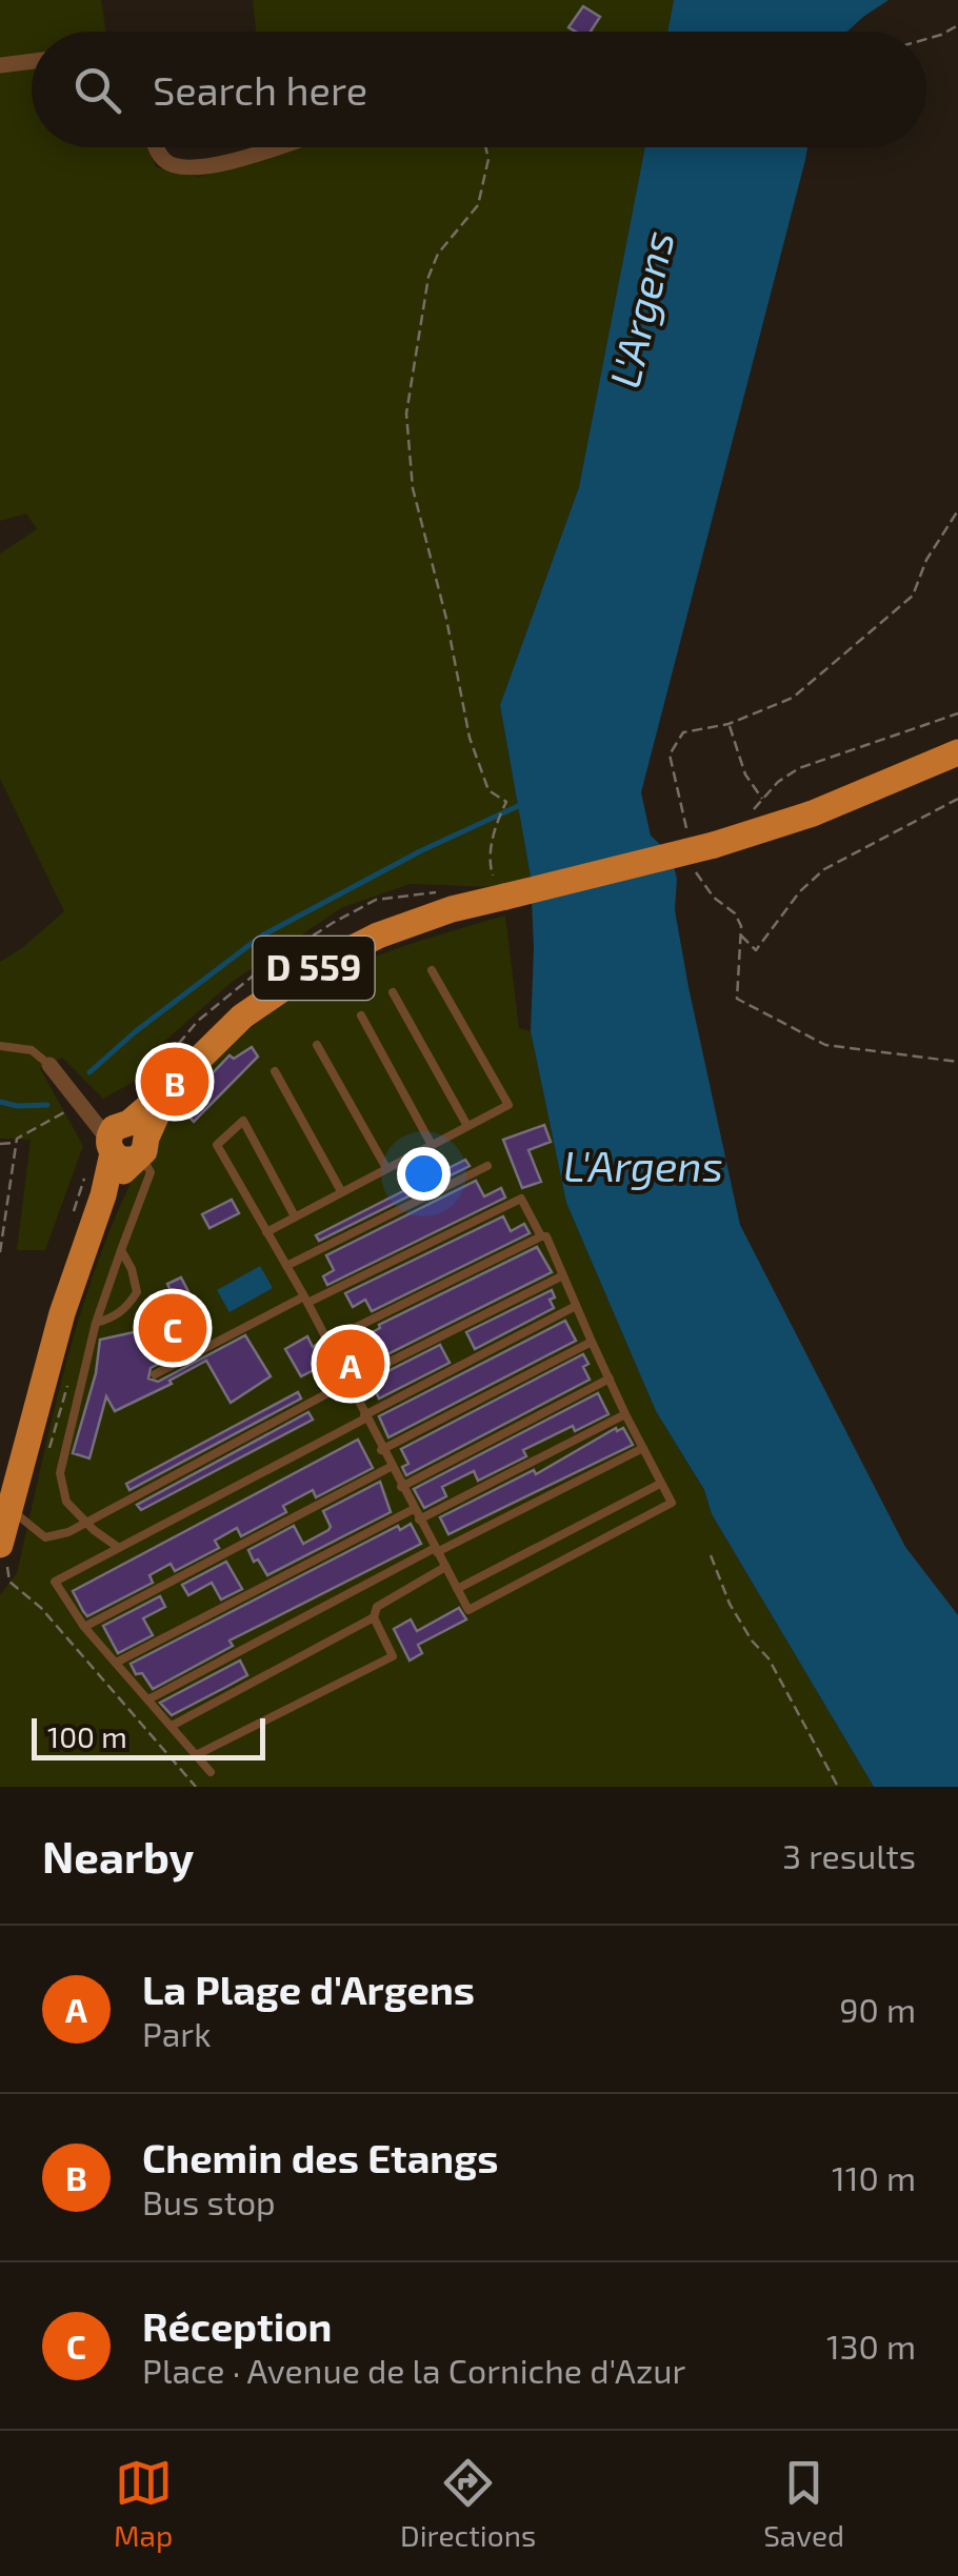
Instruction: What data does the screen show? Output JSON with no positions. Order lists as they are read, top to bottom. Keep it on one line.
{"streets":{"main road":["D 559"]},"water":["L'Argens"],"scale_bar":"100 m","page":{"search":"Search here","pins":["B","C","A"],"scale":"100 m","heading":["Nearby","3 results"],"list":[{"mark":"A","name":"La Plage d'Argens","note":"Park","value":"90 m"},{"mark":"B","name":"Chemin des Etangs","note":"Bus stop","value":"110 m"},{"mark":"C","name":"Réception","note":"Place · Avenue de la Corniche d'Azur","value":"130 m"}],"nav":["Map","Directions","Saved"]}}
